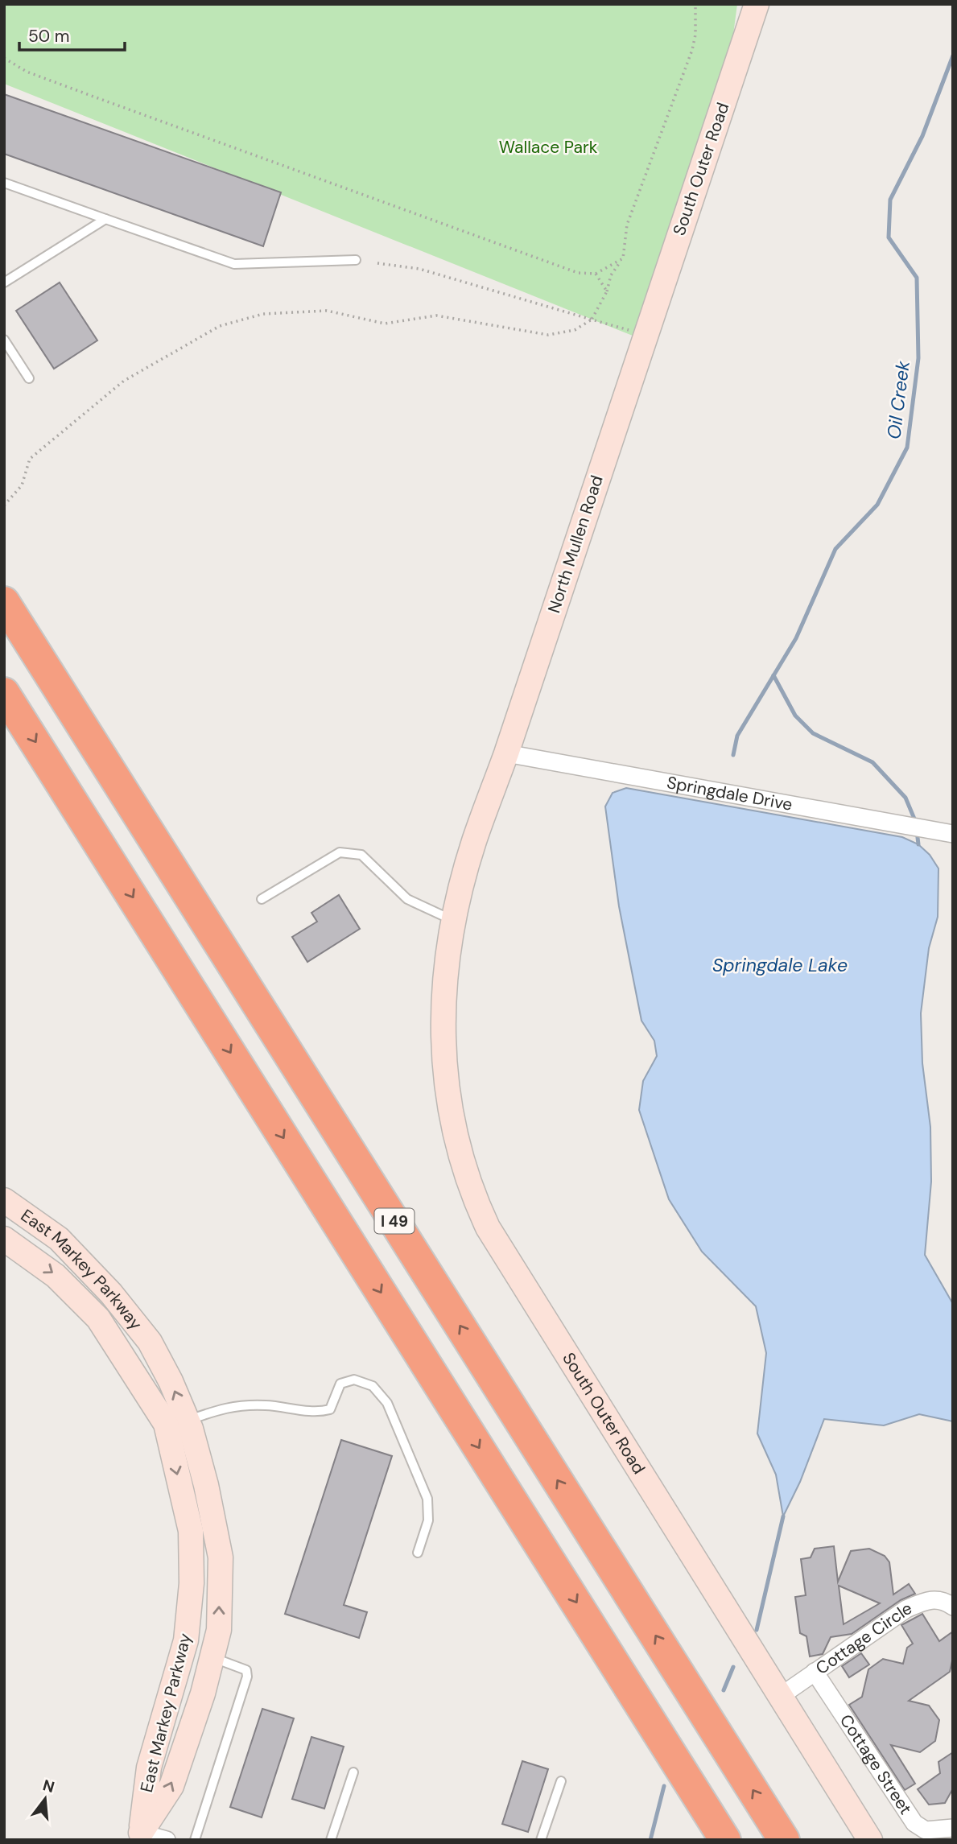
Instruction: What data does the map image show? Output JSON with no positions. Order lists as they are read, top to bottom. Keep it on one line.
{"streets":{"highway":["I 49"],"street":["South Outer Road","North Mullen Road","Springdale Drive","East Markey Parkway","Cottage Circle","Cottage Street"]},"crossings":[["South Outer Road","North Mullen Road"],["South Outer Road","Cottage Circle"],["North Mullen Road","Springdale Drive"],["Cottage Circle","Cottage Street"]],"water":["Oil Creek","Springdale Lake"],"parks":["Wallace Park"],"scale_bar":"50 m","north":"top"}
